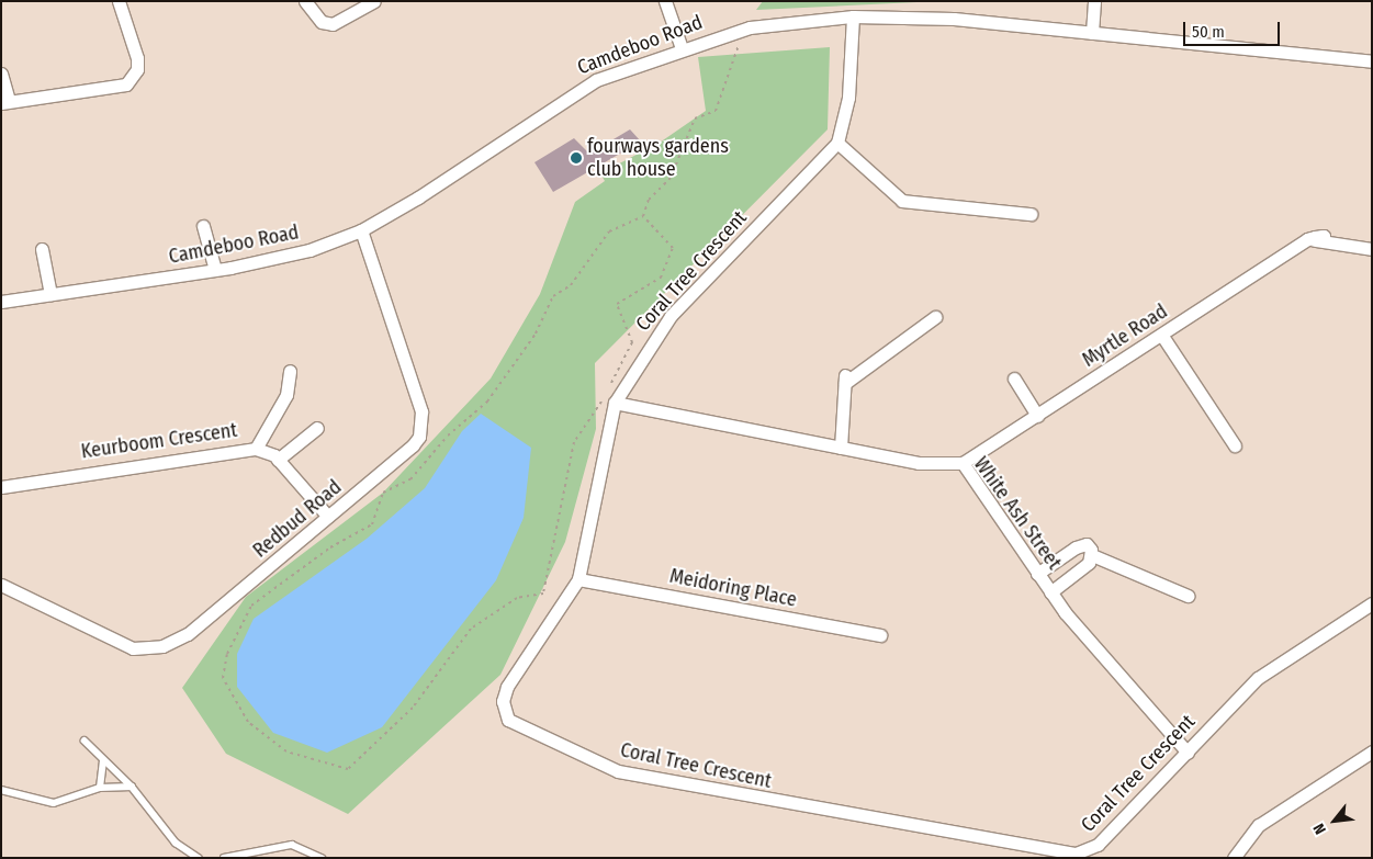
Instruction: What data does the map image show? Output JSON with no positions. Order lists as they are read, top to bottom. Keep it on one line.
{"streets":{"street":["Camdeboo Road","Coral Tree Crescent","Myrtle Road","Keurboom Crescent","White Ash Street","Redbud Road","Meidoring Place"]},"crossings":[["Camdeboo Road","Redbud Road"],["Coral Tree Crescent","White Ash Street"],["Coral Tree Crescent","Meidoring Place"],["Myrtle Road","White Ash Street"],["Keurboom Crescent","Redbud Road"]],"places":["fourways gardens club house"],"scale_bar":"50 m","north":"bottom left"}
